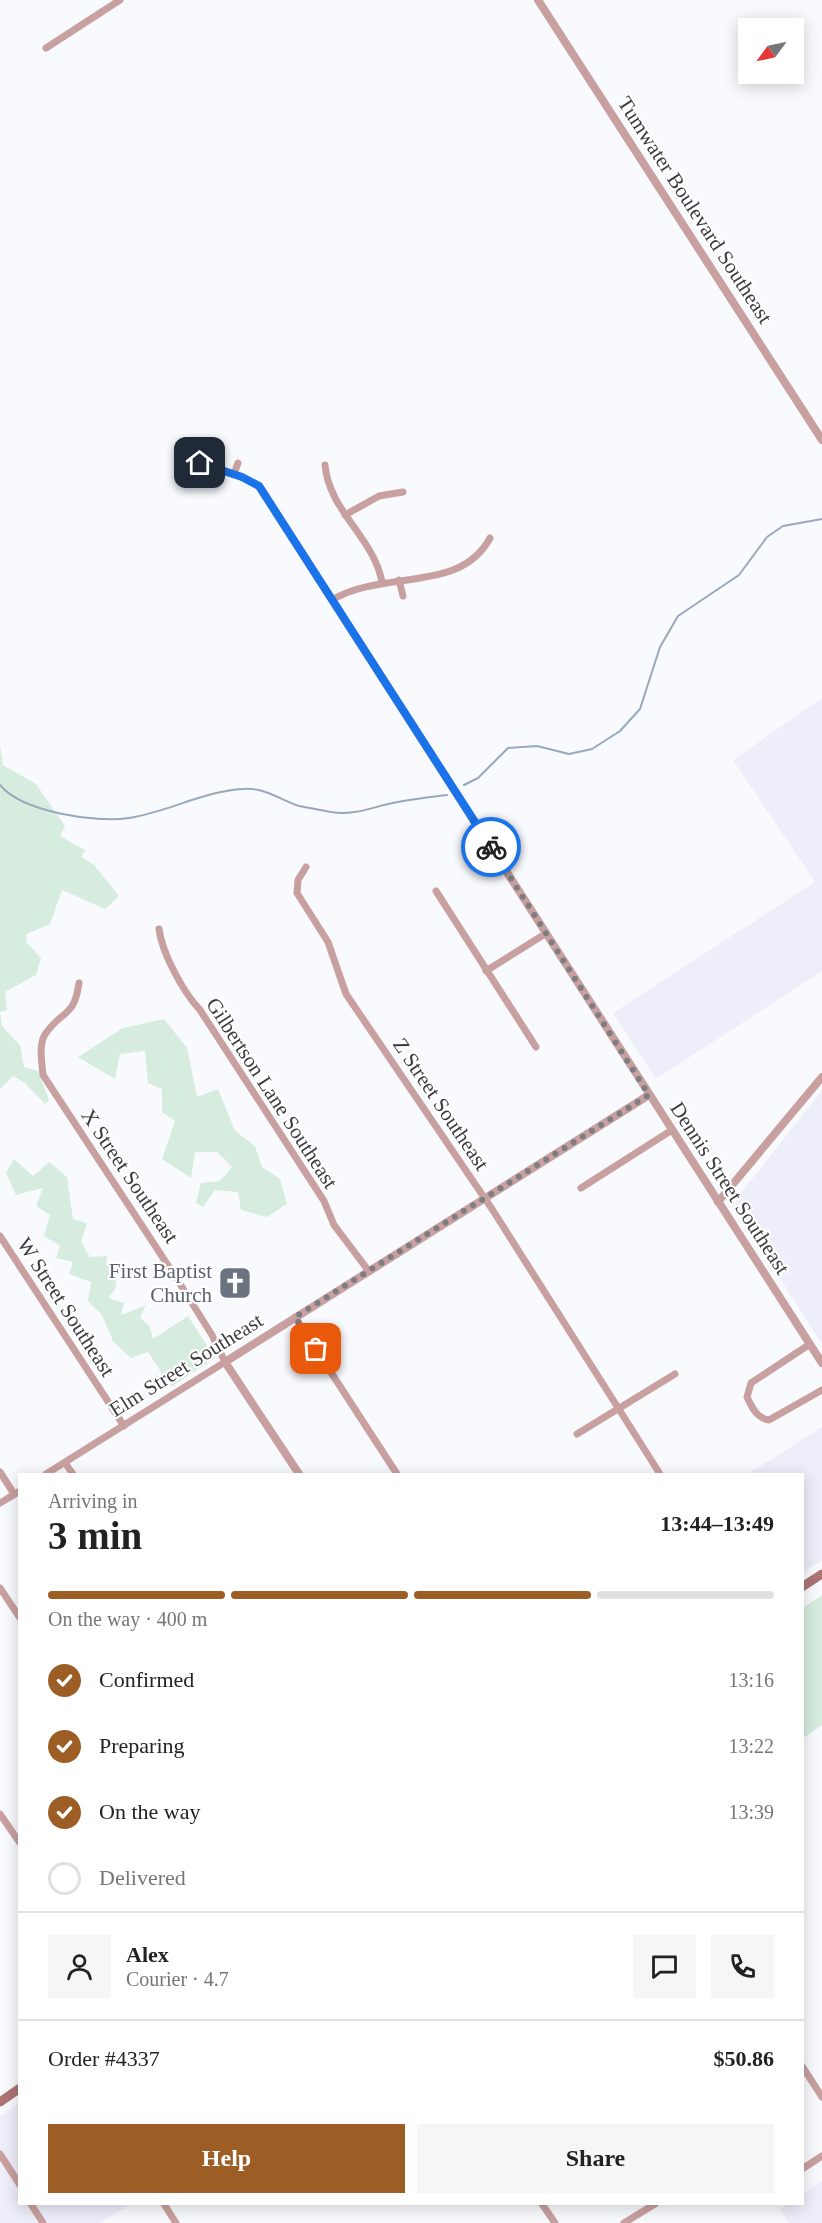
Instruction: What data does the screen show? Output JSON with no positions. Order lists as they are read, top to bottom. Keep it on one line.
{"streets":{"street":["Tumwater Boulevard Southeast","Gilbertson Lane Southeast","Z Street Southeast","X Street Southeast","Dennis Street Southeast","W Street Southeast","Elm Street Southeast"]},"crossings":[["Gilbertson Lane Southeast","Elm Street Southeast"],["Z Street Southeast","Elm Street Southeast"],["X Street Southeast","Elm Street Southeast"],["Dennis Street Southeast","Elm Street Southeast"],["W Street Southeast","Elm Street Southeast"]],"places":{"church":["First Baptist Church"]},"north":"bottom left","page":{"heading":["3 min","Arriving in","13:44–13:49"],"panel":["Alex","Courier · 4.7","Order #4337","$50.86"],"bar":"On the way · 400 m","list":[["Confirmed","13:16"],["Preparing","13:22"],["On the way","13:39"],"Delivered"],"buttons":["Help","Share"]}}
